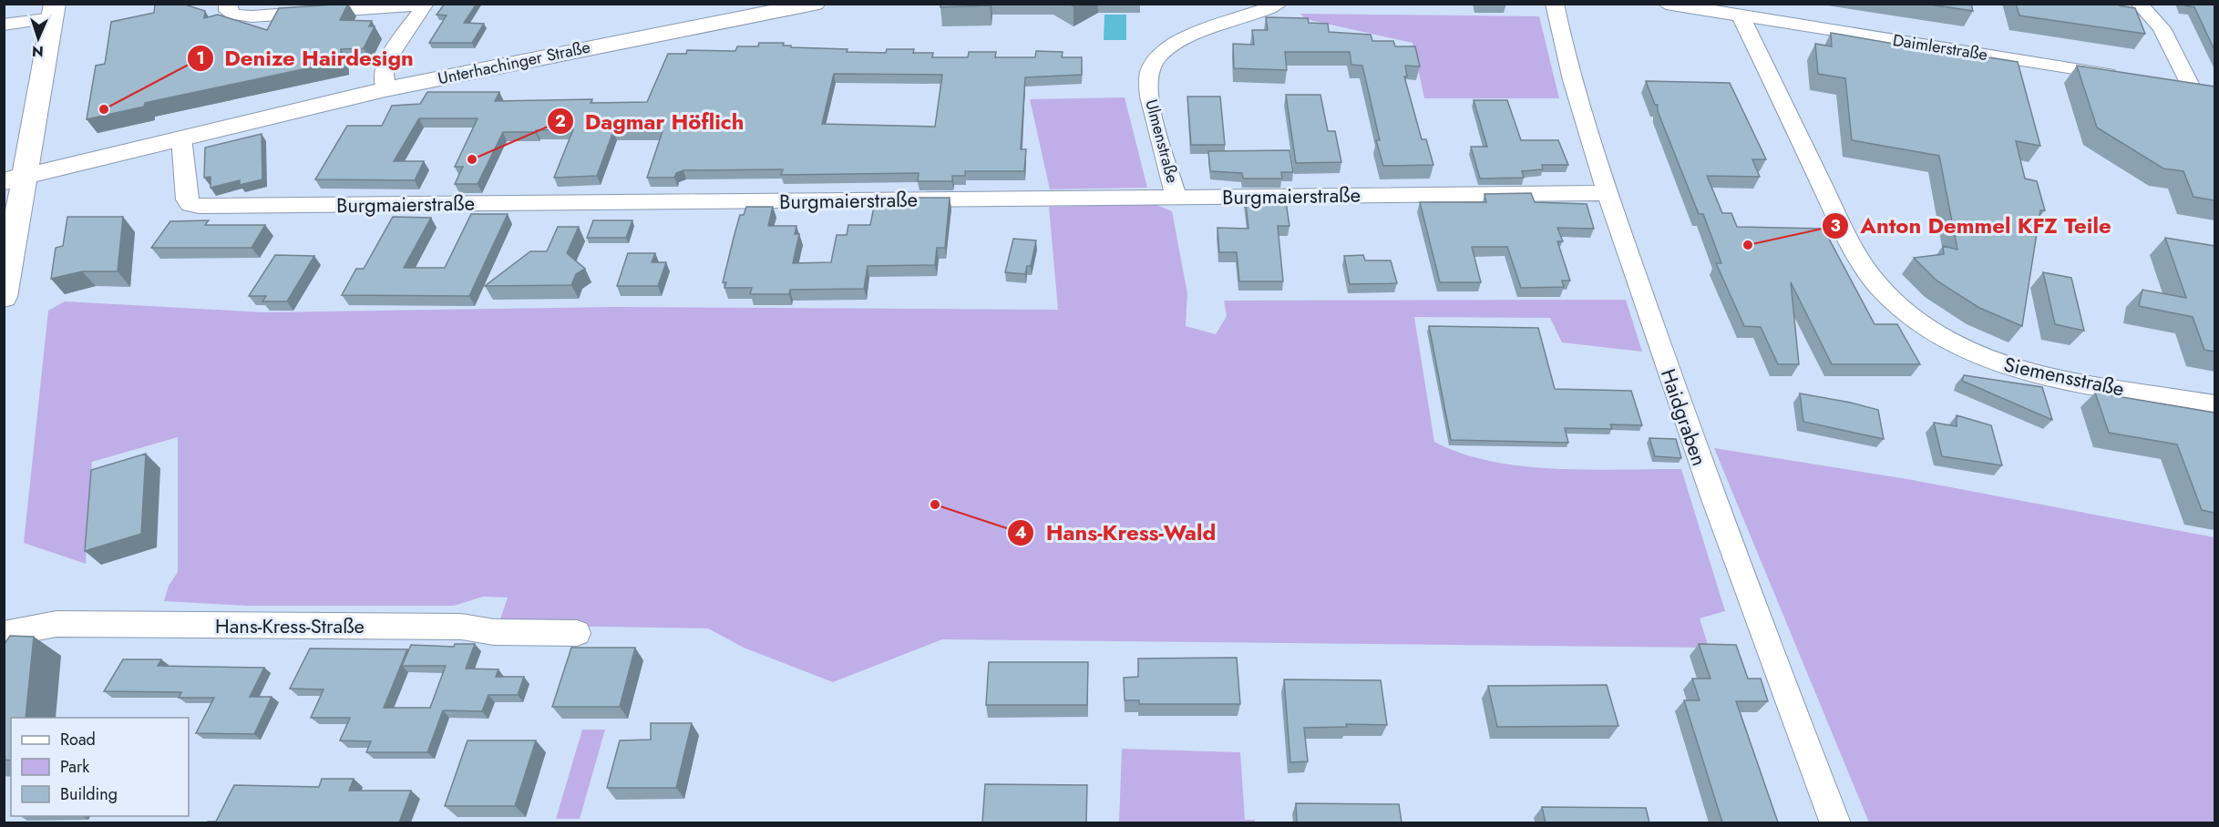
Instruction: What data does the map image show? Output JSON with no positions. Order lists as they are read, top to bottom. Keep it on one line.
{"streets":{"main road":["Unterhachinger Straße"],"street":["Daimlerstraße","Ulmenstraße","Burgmaierstraße","Siemensstraße","Haidgraben","Hans-Kress-Straße"]},"crossings":[["Daimlerstraße","Siemensstraße"],["Unterhachinger Straße","Burgmaierstraße"],["Ulmenstraße","Burgmaierstraße"],["Burgmaierstraße","Haidgraben"]],"places":["Denize Hairdesign","Dagmar Höflich","Anton Demmel KFZ Teile","Hans-Kress-Wald"],"legend":["Road","Park","Building"],"north":"bottom"}
